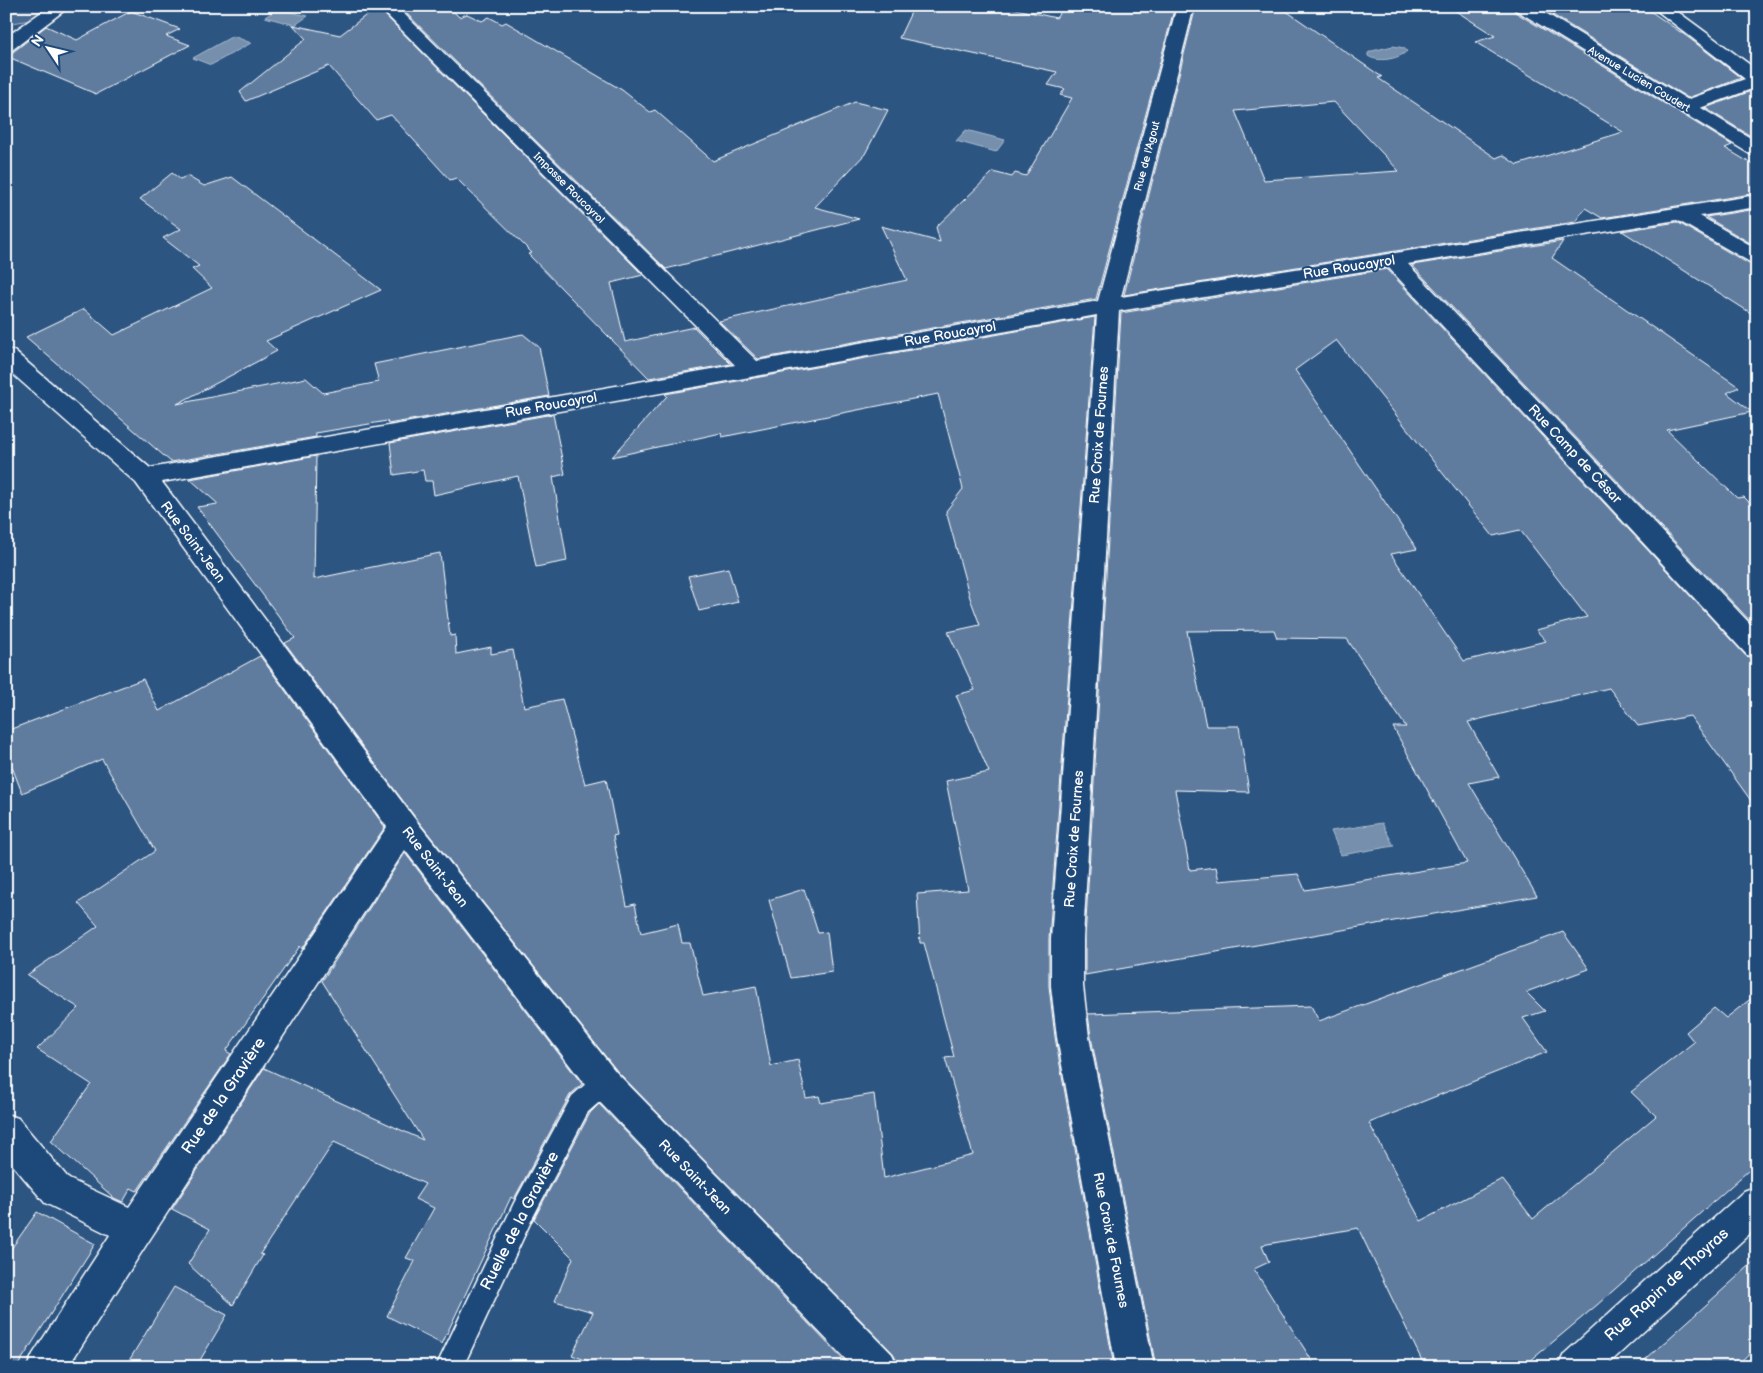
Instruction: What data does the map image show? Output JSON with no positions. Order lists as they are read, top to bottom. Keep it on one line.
{"streets":{"street":["Avenue Lucien Coudert","Rue de l'Agout","Impasse Roucayrol","Rue Roucayrol","Rue Croix de Fournes","Rue Camp de César","Rue Saint-Jean","Rue de la Gravière","Rue Rapin de Thoyras"],"lane":["Ruelle de la Gravière"]},"crossings":[["Rue de l'Agout","Rue Roucayrol"],["Rue de l'Agout","Rue Croix de Fournes"],["Impasse Roucayrol","Rue Roucayrol"],["Rue Roucayrol","Rue Croix de Fournes"],["Rue Roucayrol","Rue Camp de César"],["Rue Roucayrol","Rue Saint-Jean"],["Rue Saint-Jean","Rue de la Gravière"],["Rue Saint-Jean","Ruelle de la Gravière"]],"north":"top left"}
